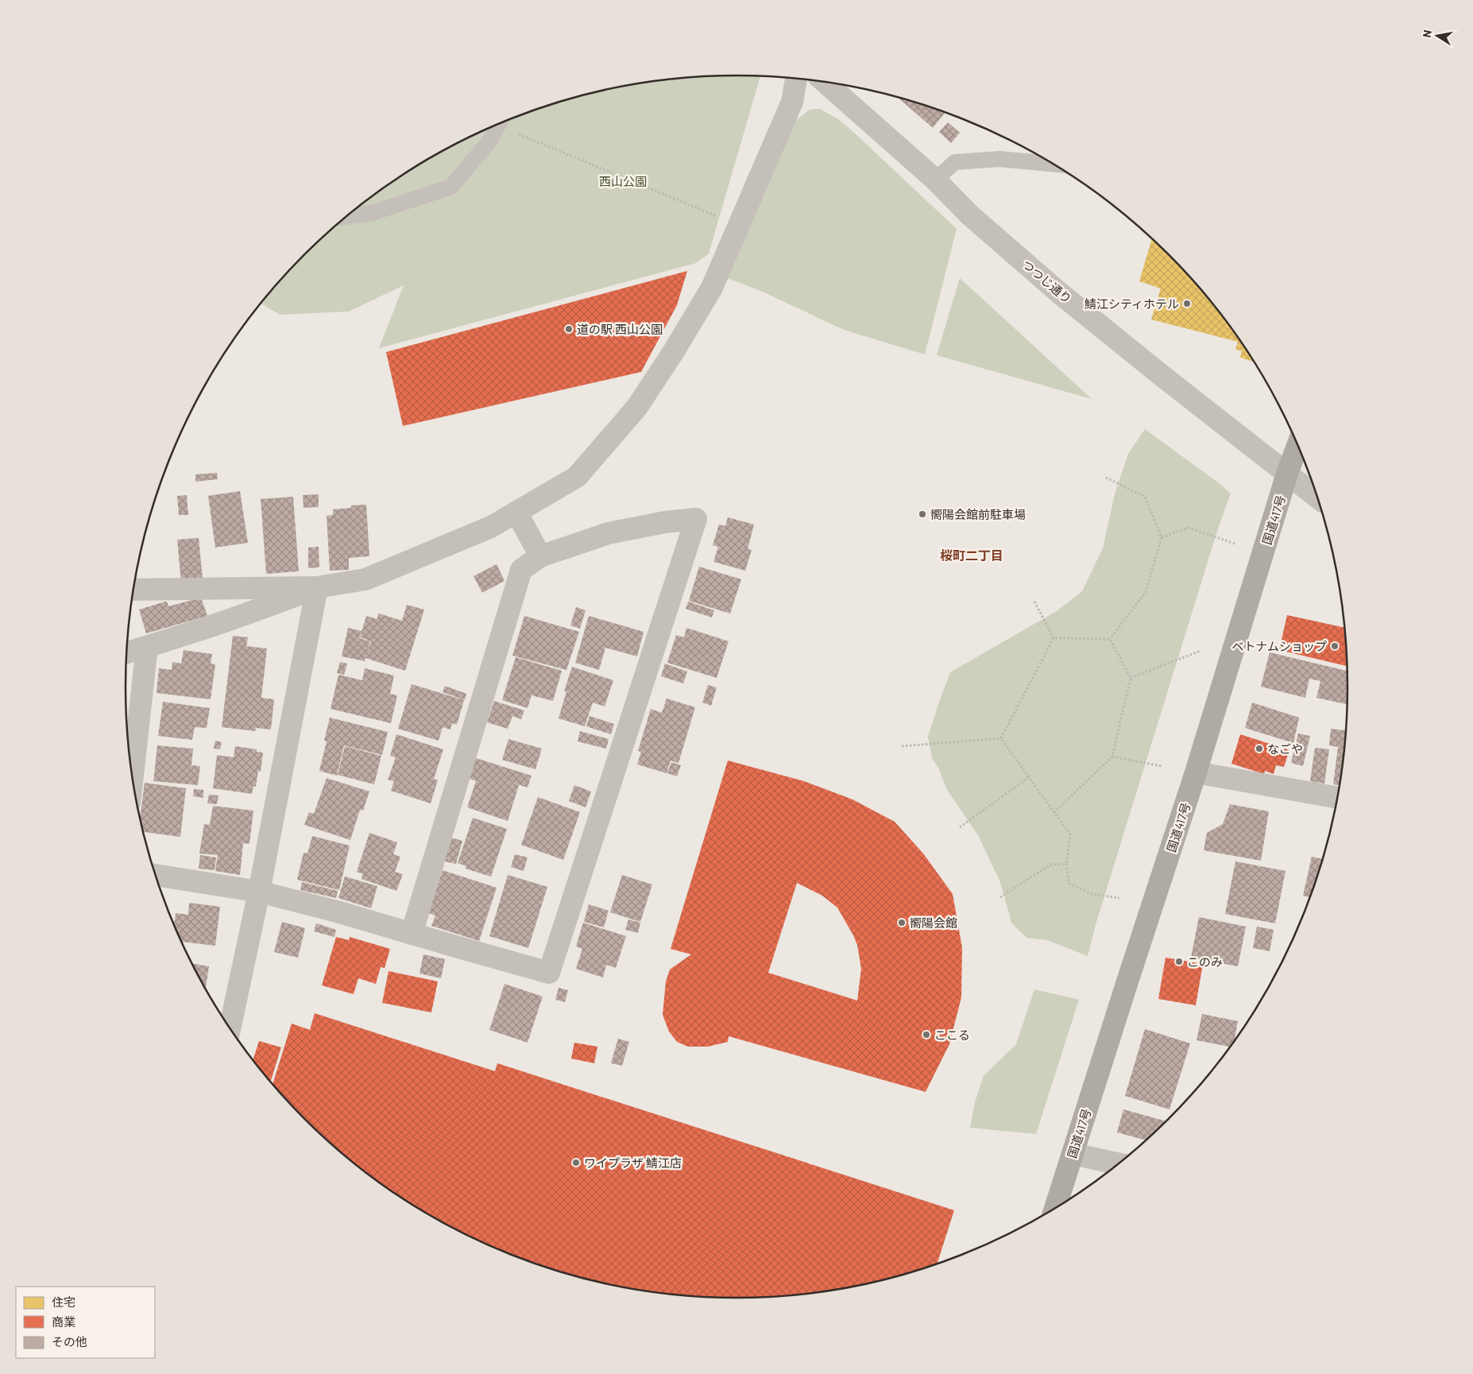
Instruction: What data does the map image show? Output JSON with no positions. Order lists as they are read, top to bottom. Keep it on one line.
{"streets":{"highway":["国道417号"],"street":["つつじ通り"]},"crossings":[["つつじ通り","国道417号"]],"districts":["桜町二丁目"],"parks":["西山公園"],"places":["鯖江シティホテル","道の駅 西山公園","嚮陽会館前駐車場","ベトナムショップ","なごや","嚮陽会館","このみ","ここる","ワイプラザ 鯖江店"],"legend":["住宅","商業","その他"],"north":"left"}
